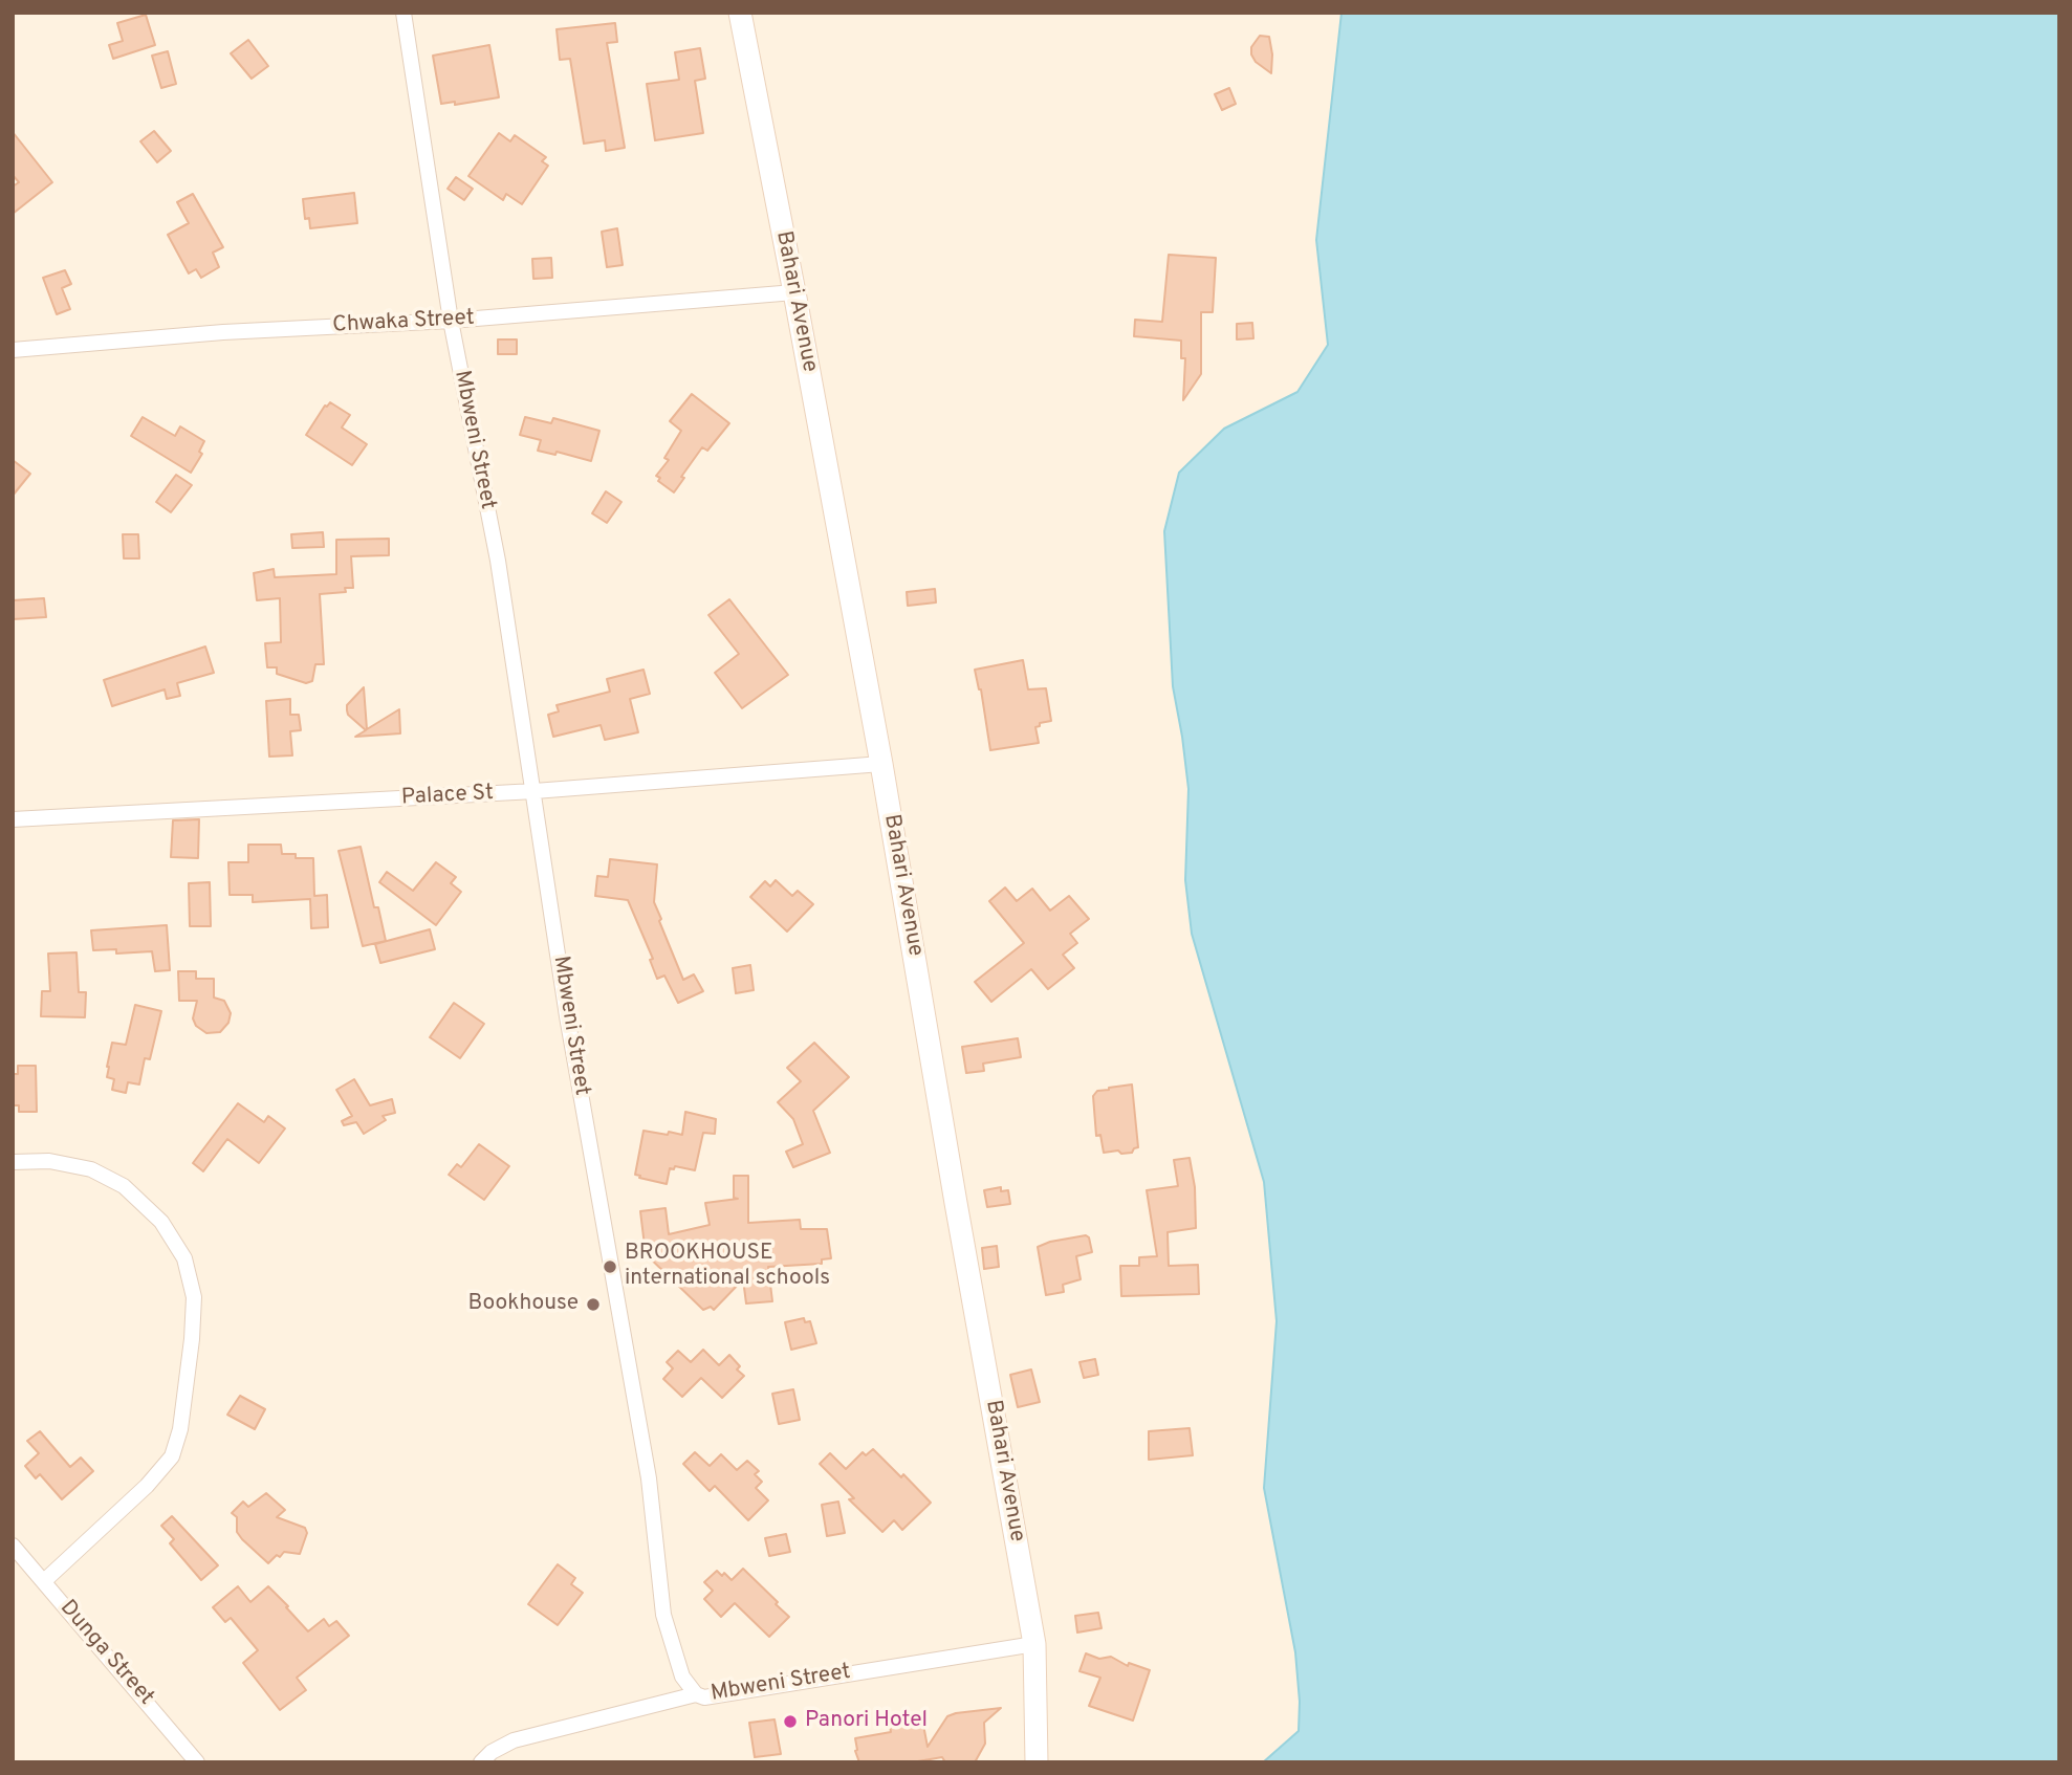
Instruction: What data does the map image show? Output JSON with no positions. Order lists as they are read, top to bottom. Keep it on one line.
{"streets":{"street":["Bahari Avenue","Chwaka Street","Mbweni Street","Palace St","Dunga Street"]},"crossings":[["Bahari Avenue","Chwaka Street"],["Bahari Avenue","Mbweni Street"],["Bahari Avenue","Palace St"],["Chwaka Street","Mbweni Street"],["Mbweni Street","Palace St"]],"places":["BROOKHOUSE international schools","Bookhouse","Panori Hotel"]}
